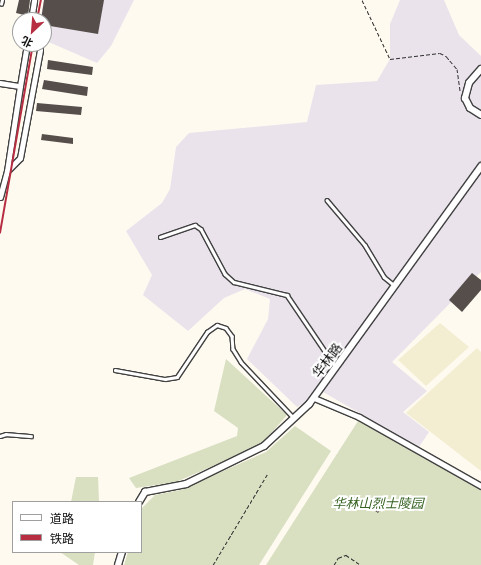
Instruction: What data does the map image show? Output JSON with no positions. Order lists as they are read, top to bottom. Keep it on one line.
{"streets":{"street":["华林路"]},"parks":["华林山烈士陵园"],"legend":["道路","铁路"],"north":"bottom left"}
